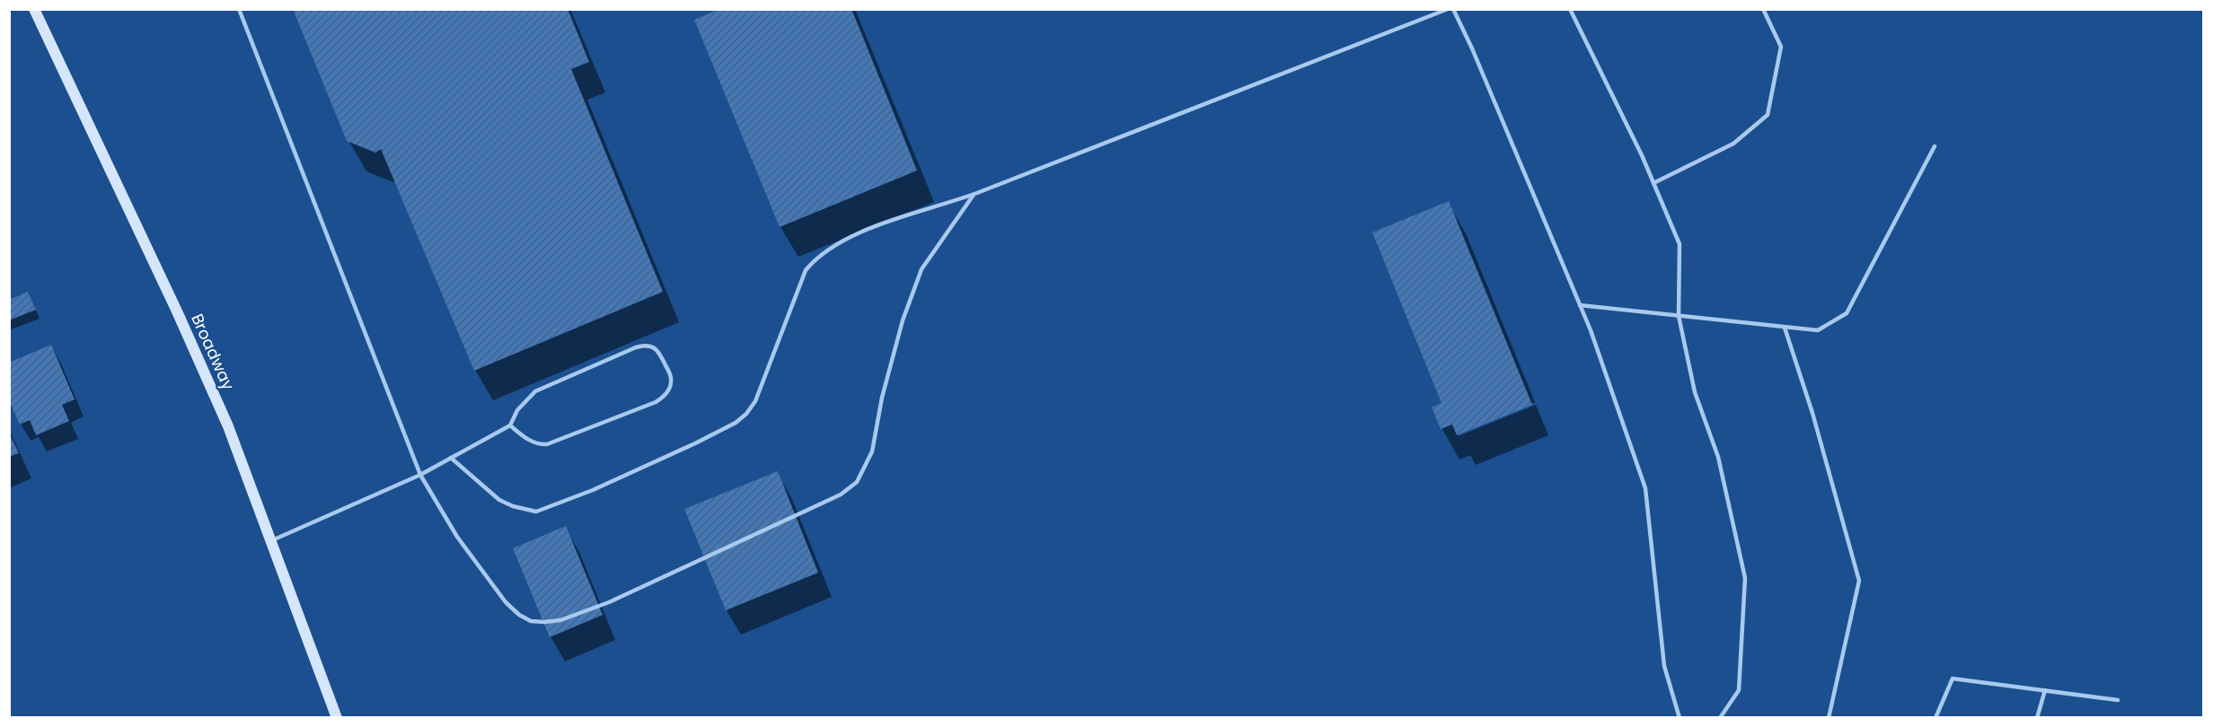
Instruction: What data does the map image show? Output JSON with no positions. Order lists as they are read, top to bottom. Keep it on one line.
{"streets":{"street":["Broadway"]}}
